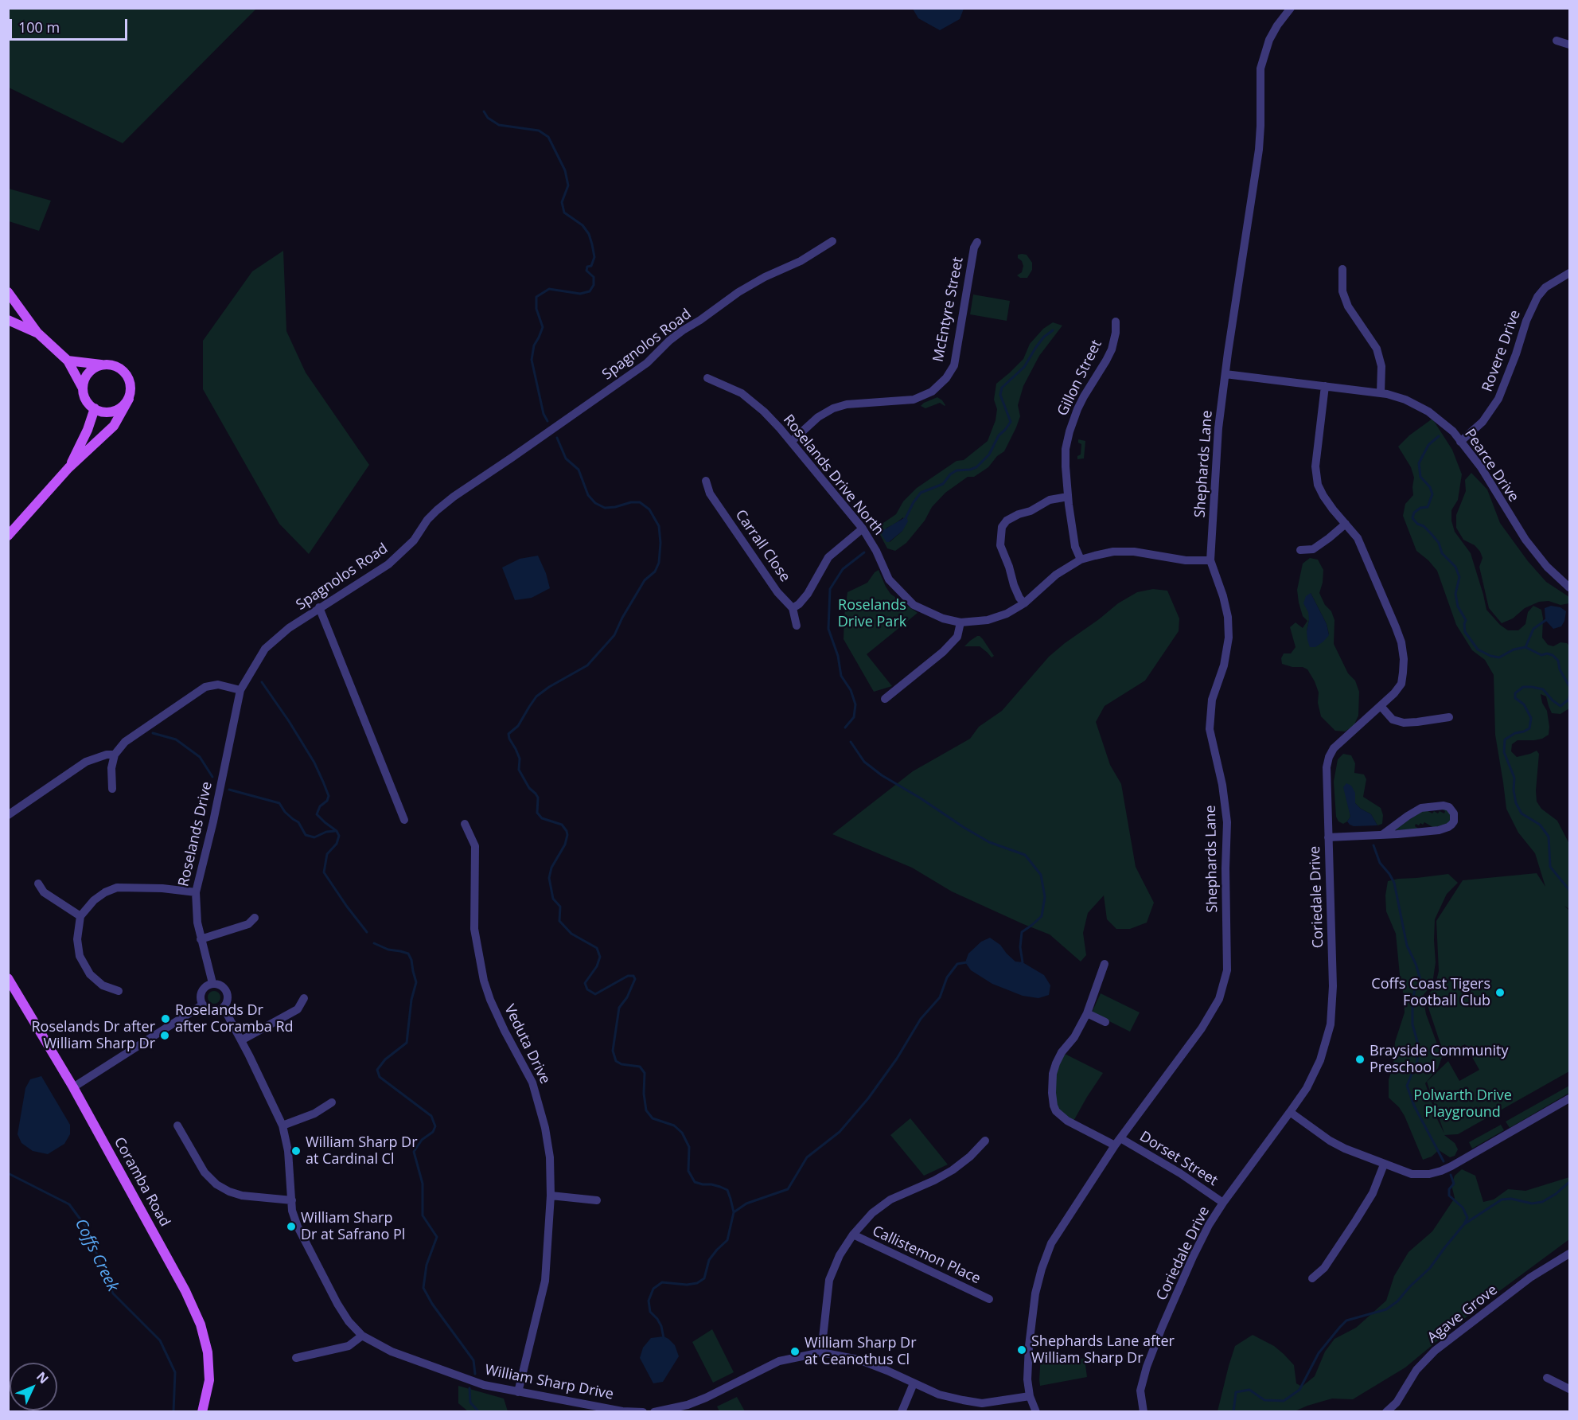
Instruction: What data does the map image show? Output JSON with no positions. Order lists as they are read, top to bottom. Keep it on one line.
{"streets":{"main road":["Coramba Road"],"street":["McEntyre Street","Spagnolos Road","Rovere Drive","Gillon Street","Shephards Lane","Pearce Drive","Roselands Drive North","Carrall Close","Roselands Drive","Coriedale Drive","Veduta Drive","Dorset Street","Callistemon Place","Agave Grove","William Sharp Drive"]},"crossings":[["McEntyre Street","Roselands Drive North"],["Spagnolos Road","Roselands Drive"],["Rovere Drive","Pearce Drive"],["Gillon Street","Roselands Drive North"],["Shephards Lane","Pearce Drive"],["Shephards Lane","Roselands Drive North"],["Shephards Lane","Dorset Street"],["Pearce Drive","Coriedale Drive"],["Roselands Drive","William Sharp Drive"],["Coriedale Drive","Dorset Street"],["Veduta Drive","William Sharp Drive"]],"water":["Coffs Creek"],"parks":["Roselands Drive Park","Polwarth Drive Playground"],"places":["Coffs Coast Tigers Football Club","Roselands Dr after Coramba Rd","Roselands Dr after William Sharp Dr","Brayside Community Preschool","William Sharp Dr at Cardinal Cl","William Sharp Dr at Safrano Pl","Shephards Lane after William Sharp Dr","William Sharp Dr at Ceanothus Cl"],"scale_bar":"100 m","north":"top right"}
